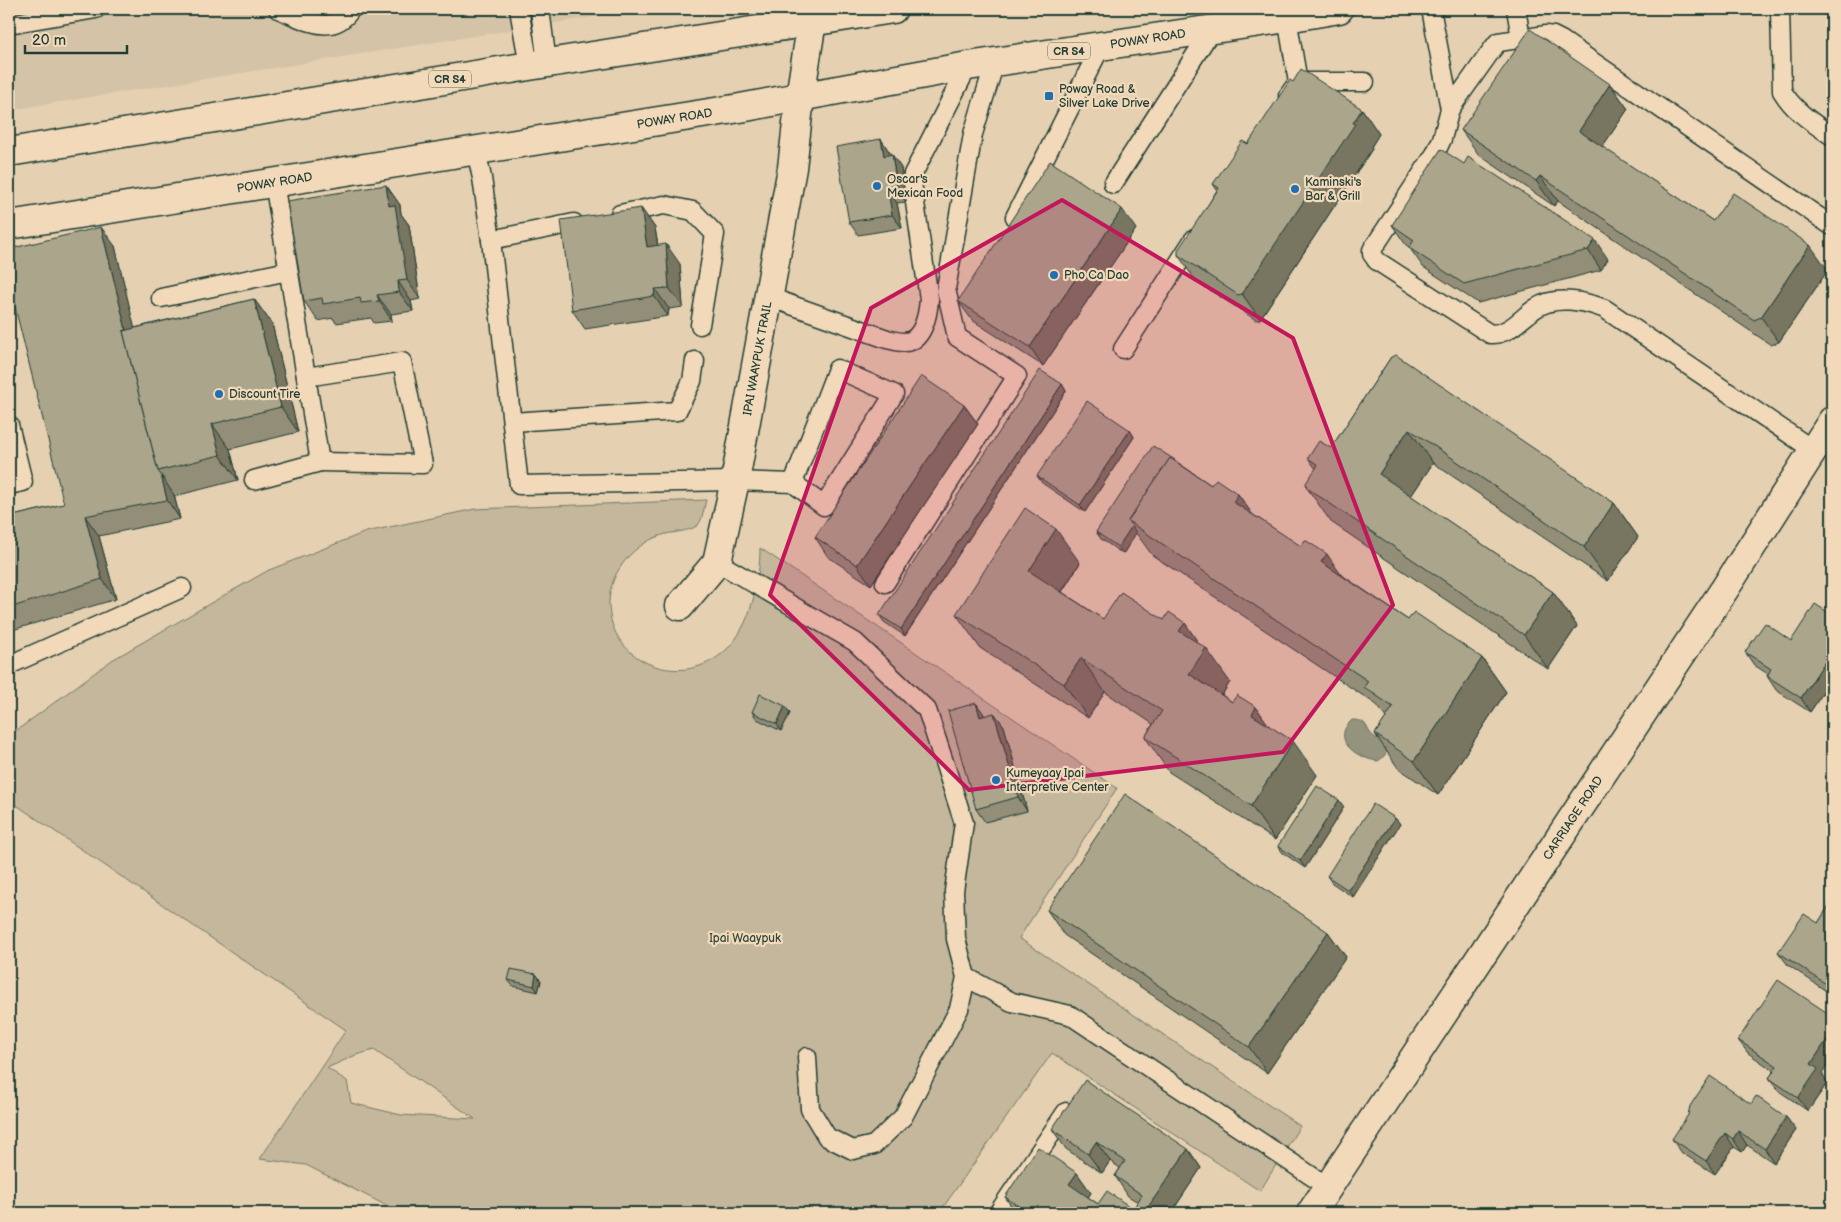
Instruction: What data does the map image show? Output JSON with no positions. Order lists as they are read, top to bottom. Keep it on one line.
{"streets":{"main road":["POWAY ROAD","CR S4","IPAI WAAYPUK TRAIL","CARRIAGE ROAD"]},"crossings":[["POWAY ROAD","IPAI WAAYPUK TRAIL"],["CR S4","IPAI WAAYPUK TRAIL"]],"parks":["Ipai Waaypuk"],"places":{"transit":["Poway Road & Silver Lake Drive"],"other":["Oscar's Mexican Food","Kaminski's Bar & Grill","Pho Ca Dao","Discount Tire","Kumeyaay Ipai Interpretive Center"]},"scale_bar":"20 m"}
